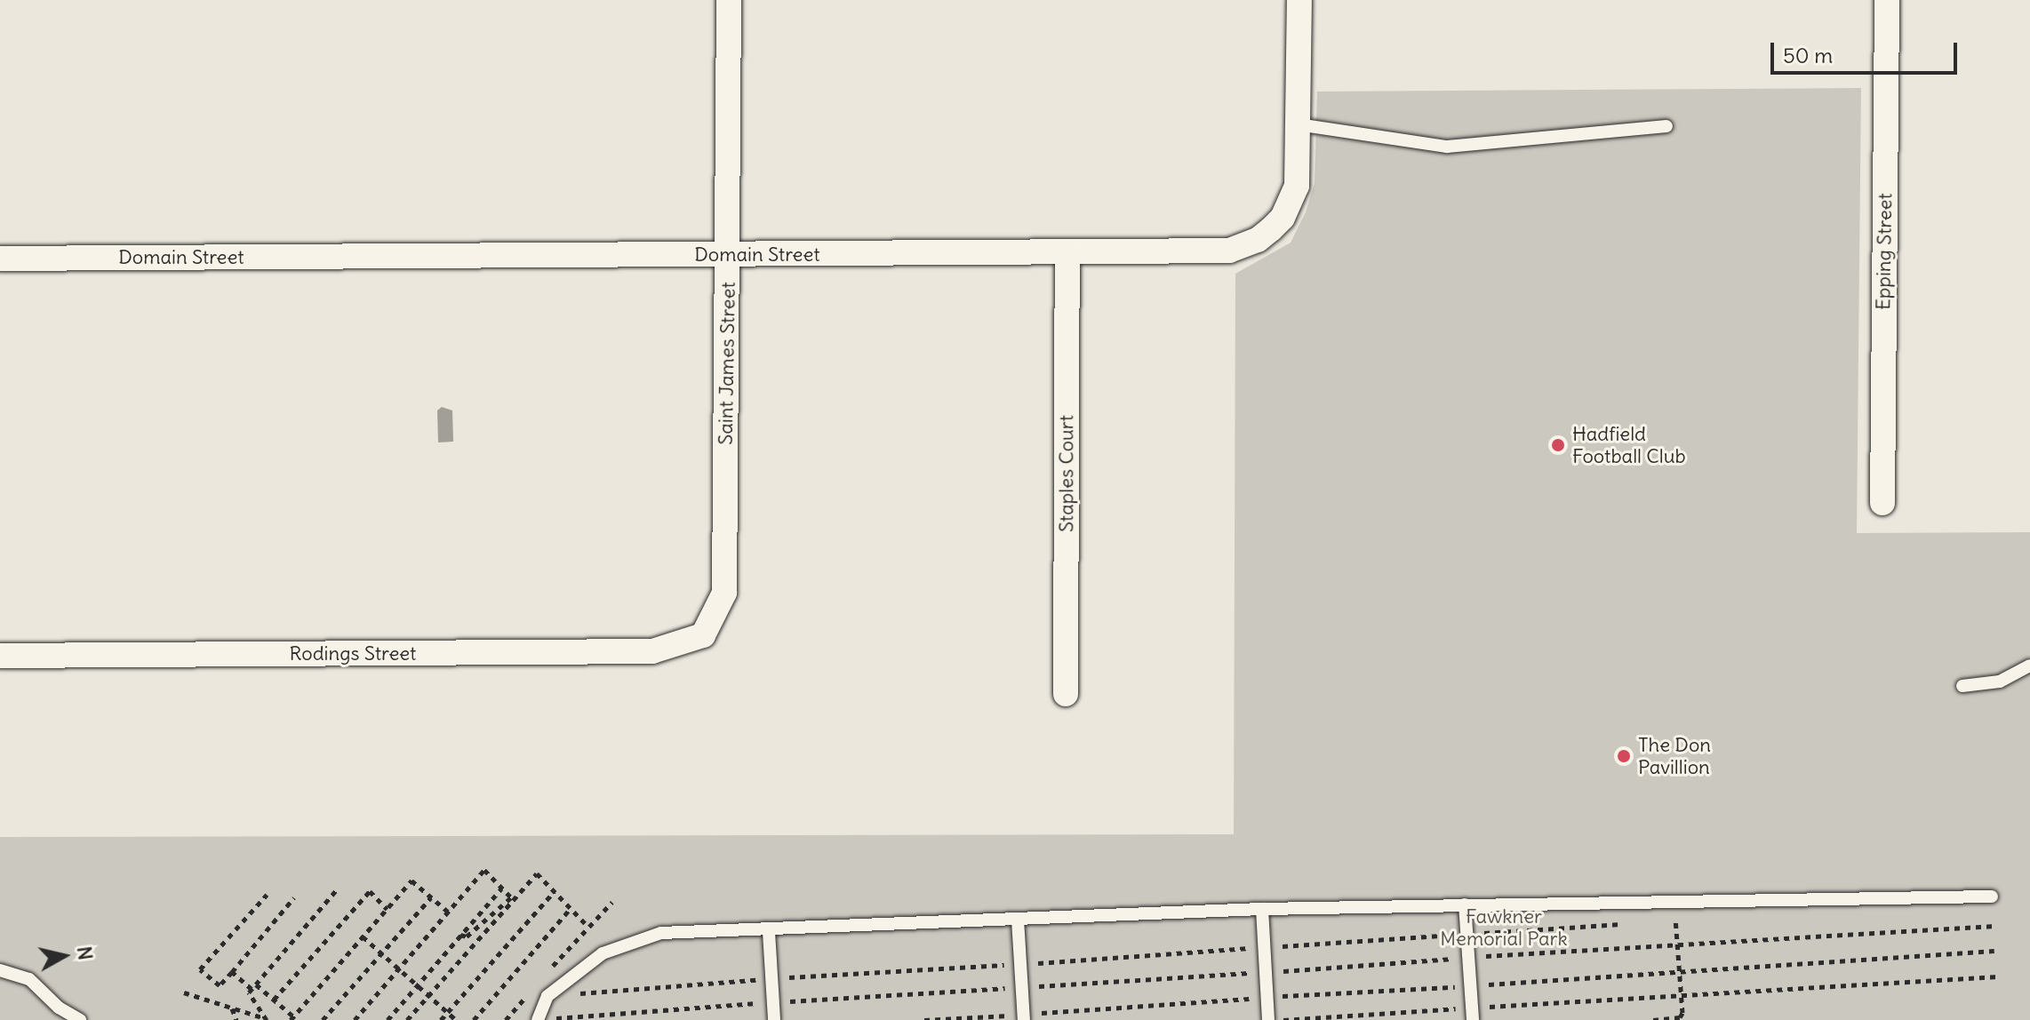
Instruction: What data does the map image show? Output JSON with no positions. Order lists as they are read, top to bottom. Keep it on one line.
{"streets":{"street":["Epping Street","Domain Street","Saint James Street","Staples Court","Rodings Street"]},"crossings":[["Domain Street","Saint James Street"],["Domain Street","Staples Court"],["Saint James Street","Rodings Street"]],"parks":["Fawkner Memorial Park"],"places":["Hadfield Football Club","The Don Pavillion"],"scale_bar":"50 m","north":"right"}
